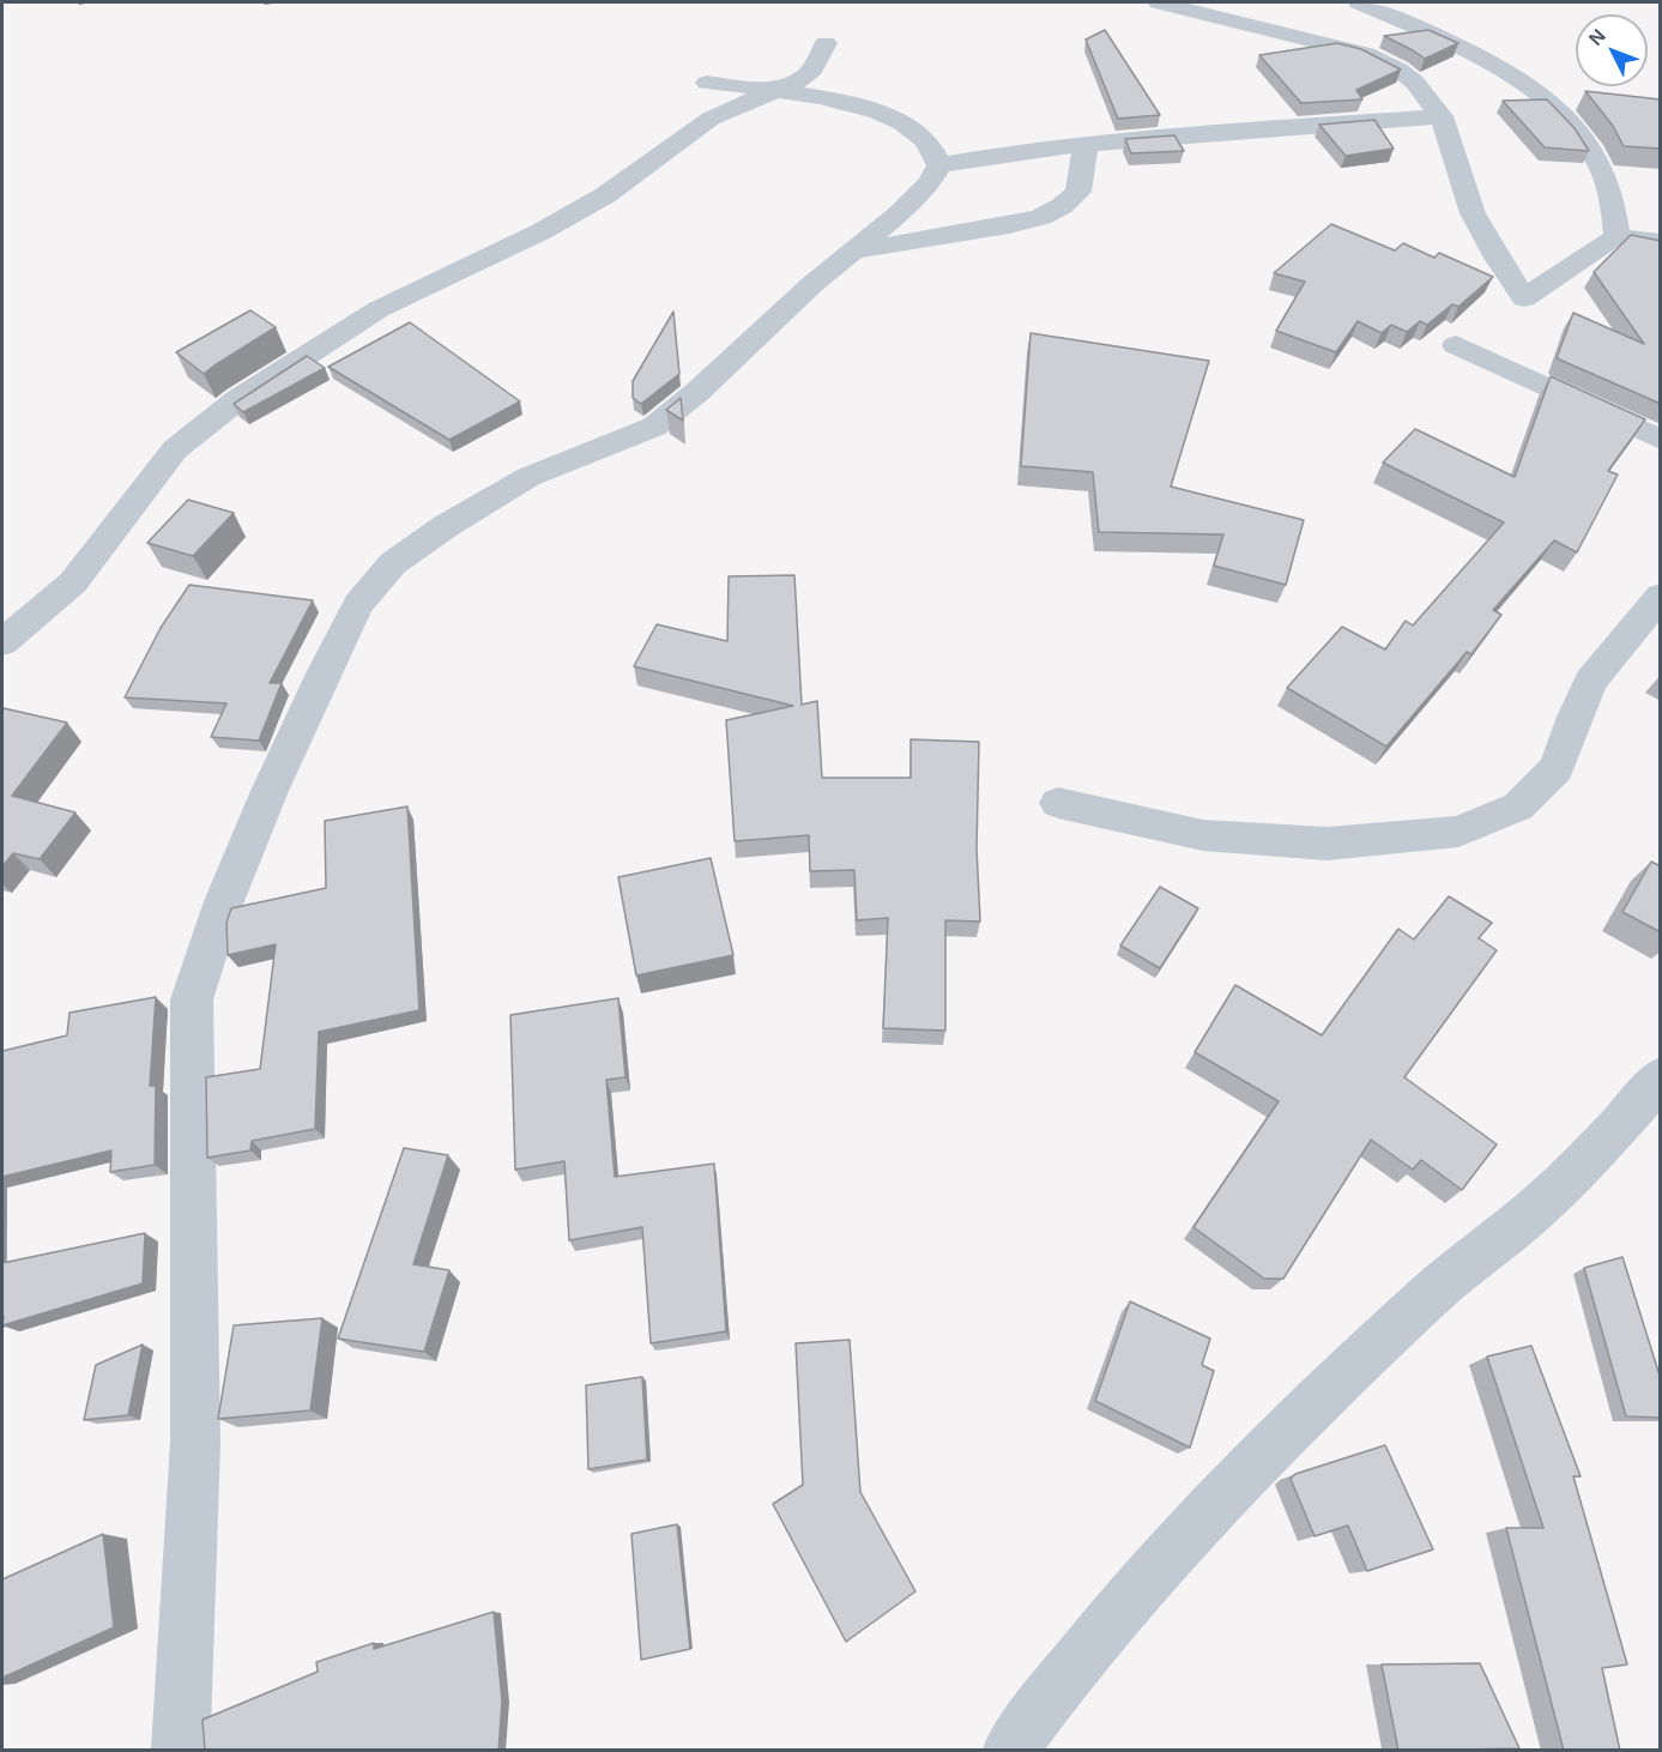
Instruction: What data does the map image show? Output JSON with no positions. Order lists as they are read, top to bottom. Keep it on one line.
{"north":"top left"}
